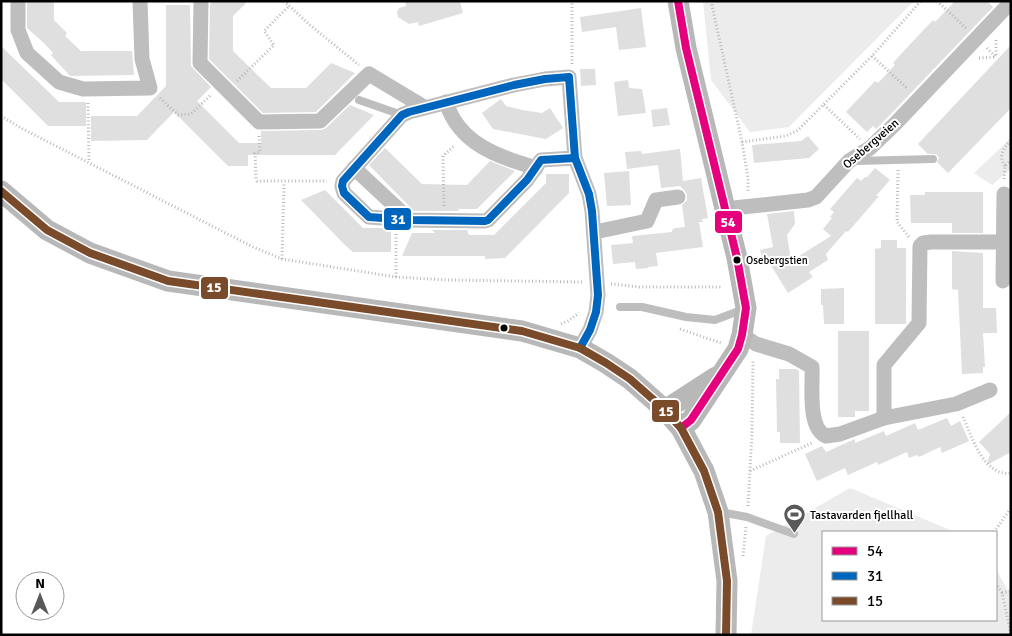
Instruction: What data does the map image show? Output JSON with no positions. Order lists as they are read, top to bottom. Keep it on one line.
{"streets":{"street":["Osebergveien"]},"places":{"other":["Osebergstien"],"sports":["Tastavarden fjellhall"]},"lines":["transit line 54","transit line 31","transit line 15"],"legend":["54","31","15"],"north":"top"}
